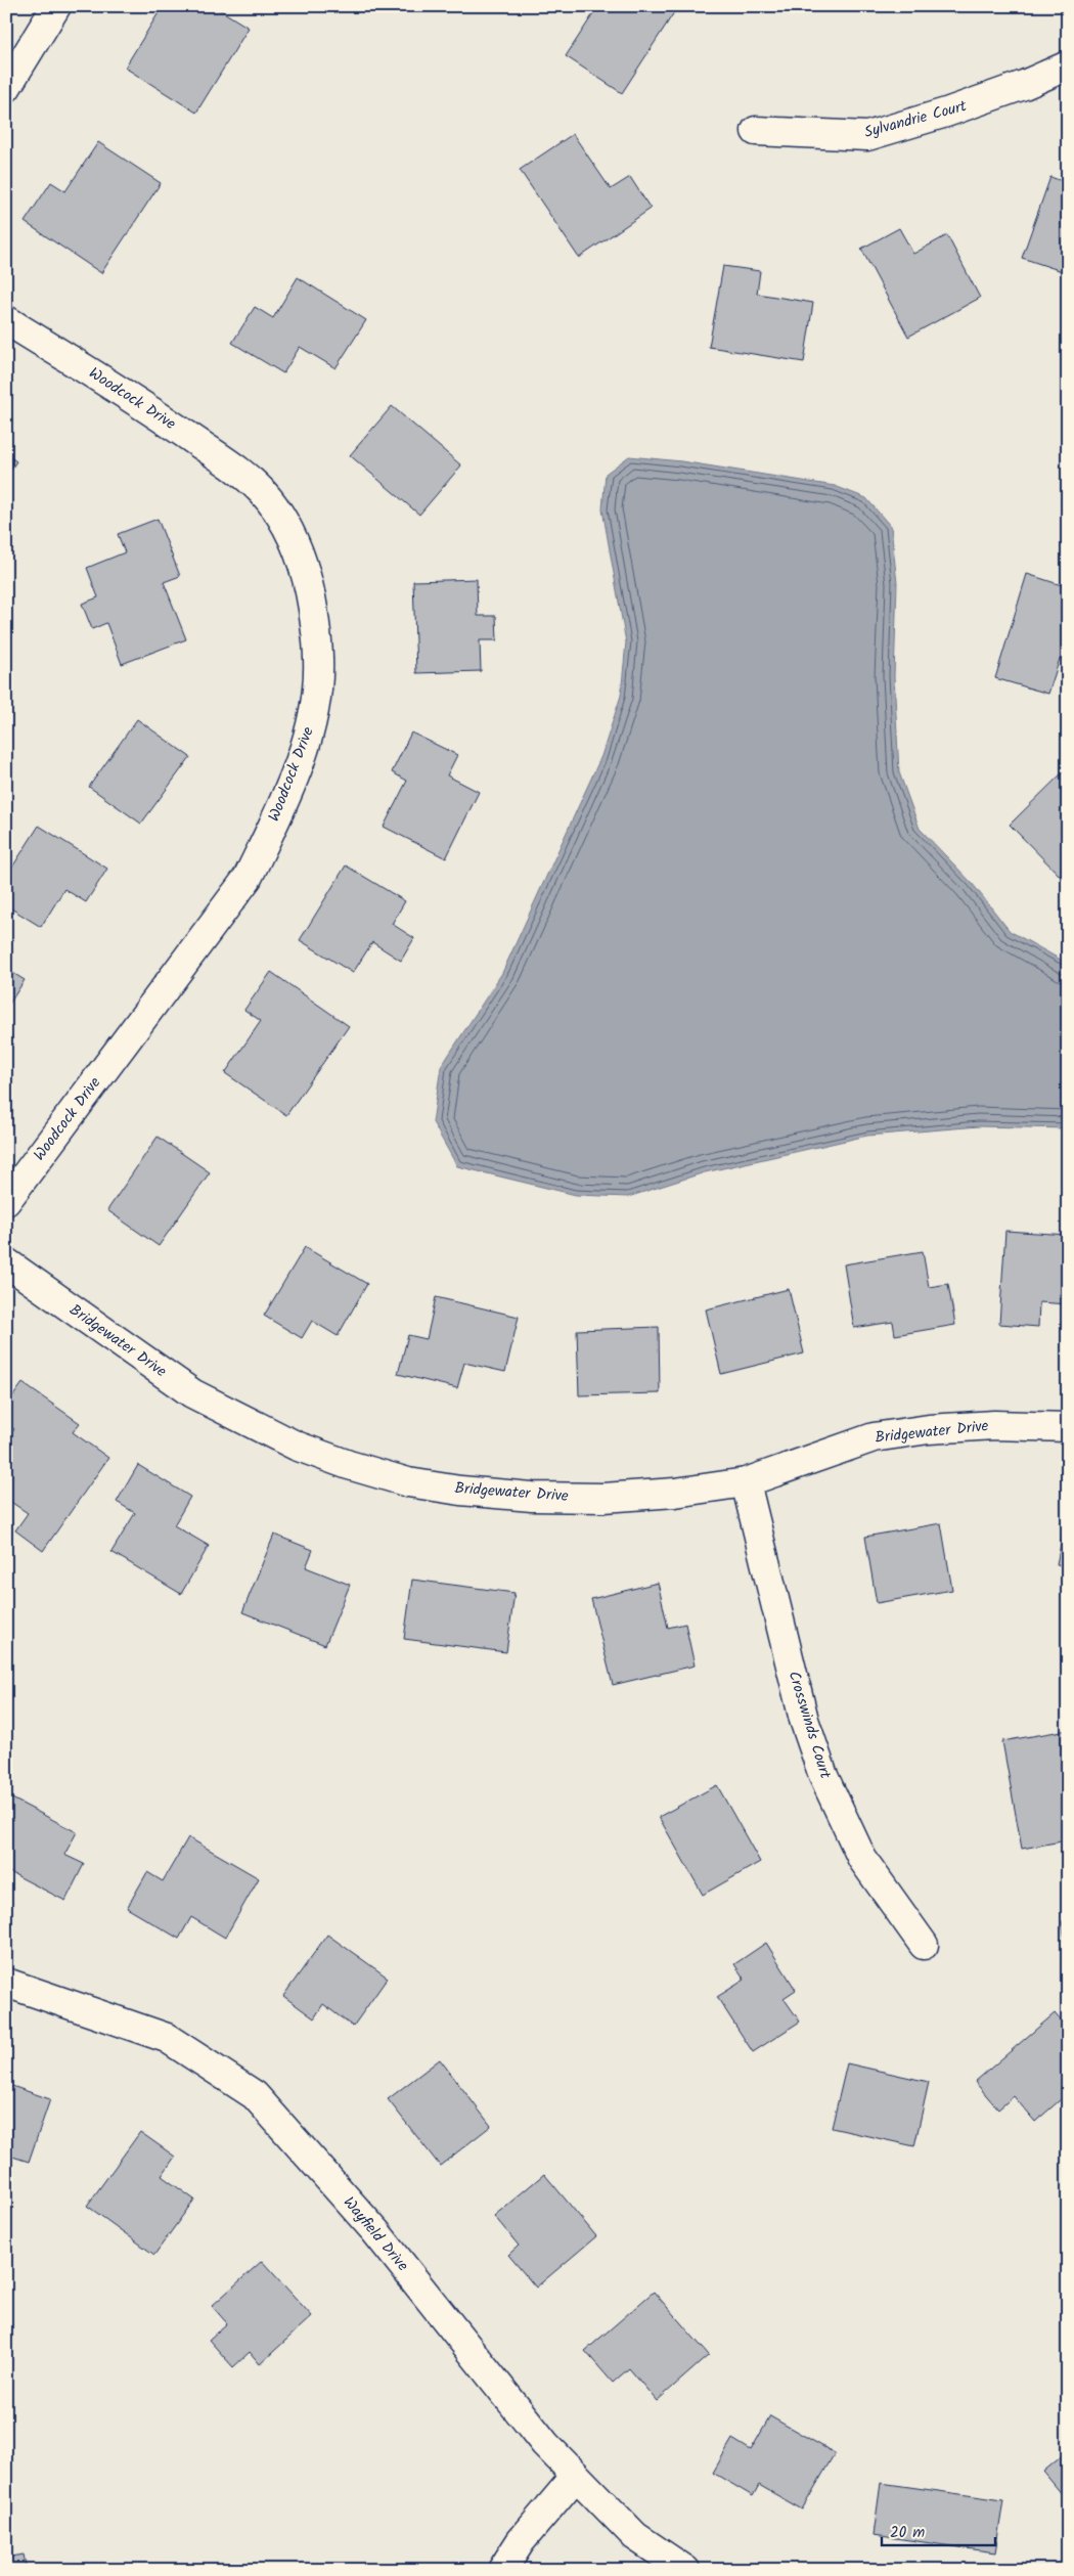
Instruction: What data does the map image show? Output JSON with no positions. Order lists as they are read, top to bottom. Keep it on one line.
{"streets":{"street":["Sylvandrie Court","Woodcock Drive","Bridgewater Drive","Crosswinds Court","Wayfield Drive"]},"crossings":[["Bridgewater Drive","Crosswinds Court"]],"scale_bar":"20 m"}
